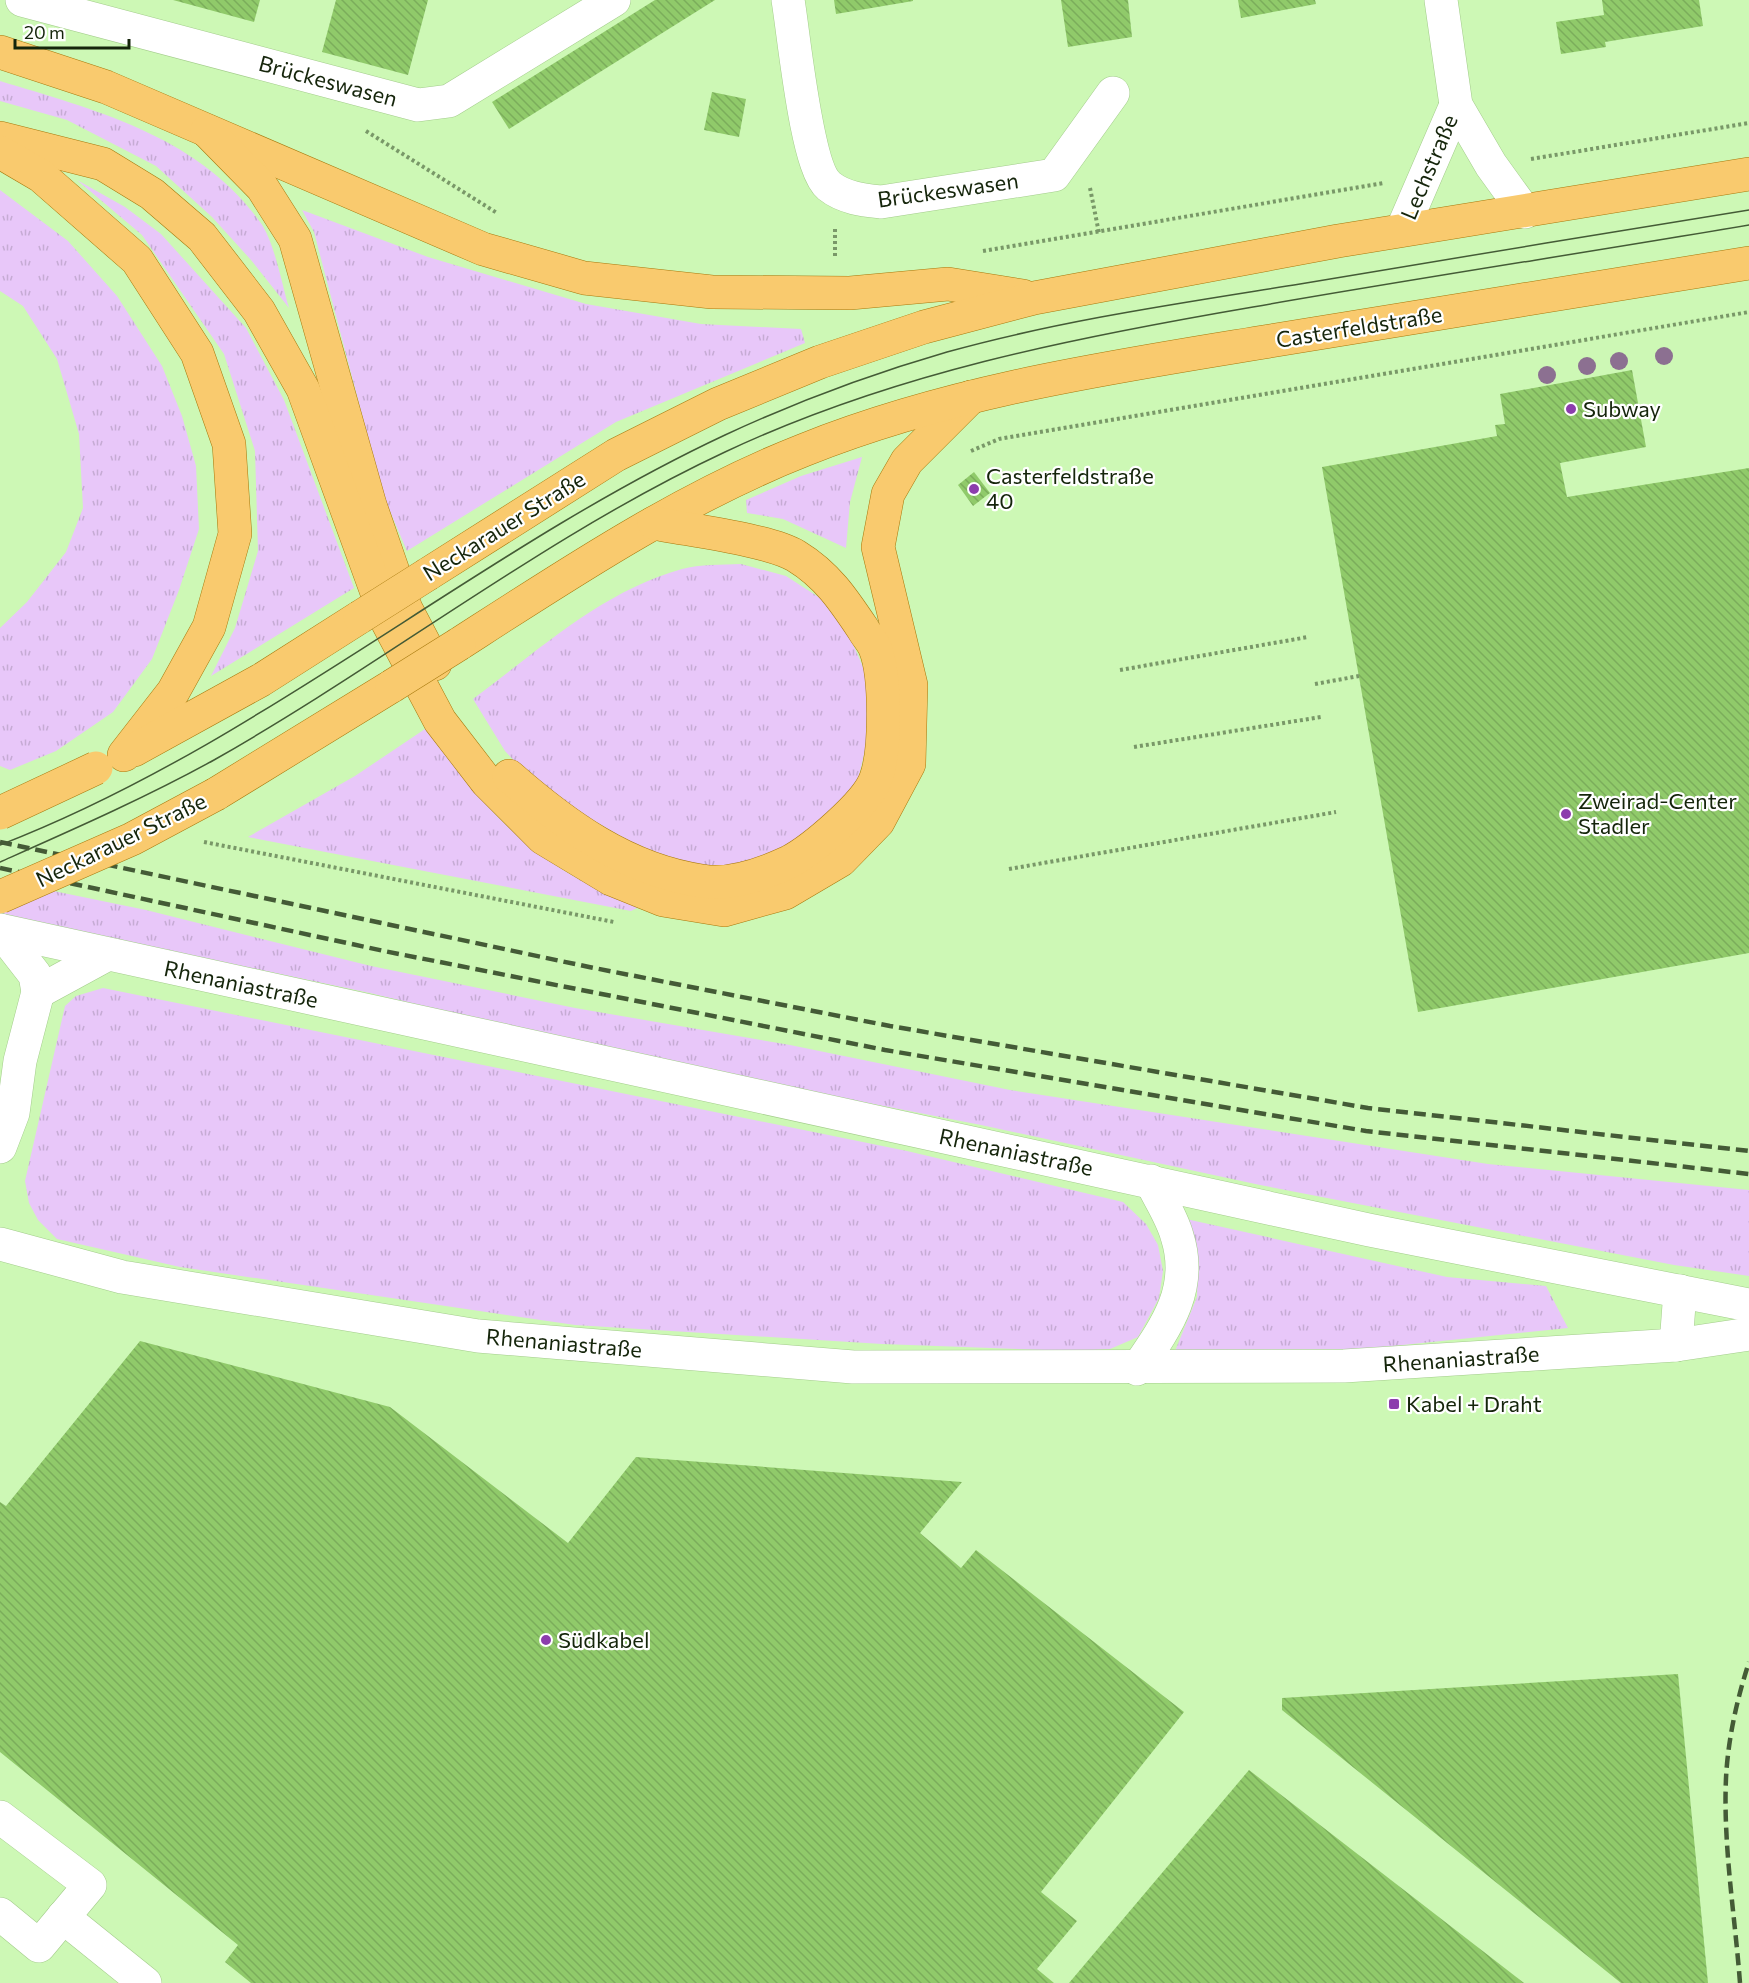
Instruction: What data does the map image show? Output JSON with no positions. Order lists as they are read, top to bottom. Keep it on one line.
{"streets":{"main road":["Casterfeldstraße","Neckarauer Straße"],"street":["Brückeswasen","Lechstraße","Rhenaniastraße"]},"crossings":[["Casterfeldstraße","Neckarauer Straße"]],"places":{"other":["Subway","Casterfeldstraße 40","Zweirad-Center Stadler","Südkabel"],"transit":["Kabel + Draht"]},"scale_bar":"20 m"}
